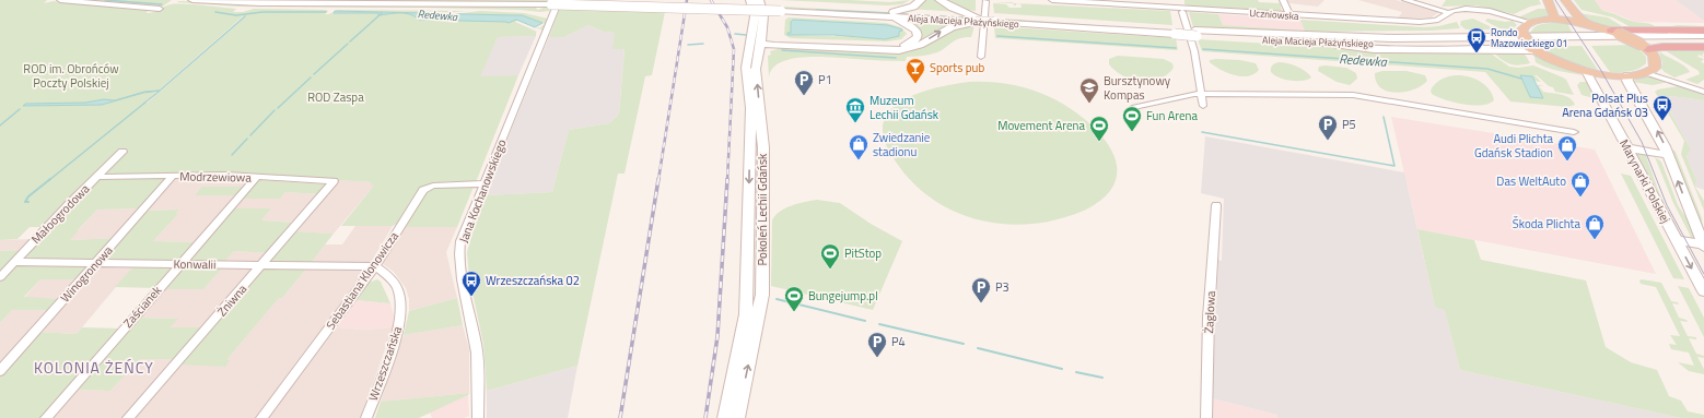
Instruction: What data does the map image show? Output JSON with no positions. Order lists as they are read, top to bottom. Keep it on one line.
{"streets":{"main road":["Aleja Macieja Płażyńskiego","Marynarki Polskiej","Pokoleń Lechii Gdańsk"],"street":["Uczniowska","Modrzewiowa","Jana Kochanowskiego","Małoogrodowa","Konwalii","Winogronowa","Sebastiana Klonowicza","Żniwna","Zaścianek","Żaglowa","Wrzeszczańska"]},"crossings":[["Aleja Macieja Płażyńskiego","Jana Kochanowskiego"],["Modrzewiowa","Małoogrodowa"],["Modrzewiowa","Winogronowa"],["Modrzewiowa","Żniwna"],["Modrzewiowa","Zaścianek"],["Jana Kochanowskiego","Sebastiana Klonowicza"],["Małoogrodowa","Konwalii"],["Konwalii","Winogronowa"],["Konwalii","Sebastiana Klonowicza"],["Konwalii","Żniwna"],["Konwalii","Zaścianek"],["Konwalii","Wrzeszczańska"],["Sebastiana Klonowicza","Wrzeszczańska"]],"districts":["KOLONIA ŻEŃCY"],"water":["Redewka"],"parks":["ROD im. Obrońców Poczty Polskiej","ROD Zaspa"],"places":{"bus stop":["Rondo Mazowieckiego 01","Polsat Plus Arena Gdańsk 03","Wrzeszczańska 02"],"bar":["Sports pub"],"parking":["P1","P5","P3","P4"],"school or university":["Bursztynowy Kompas"],"museum":["Muzeum Lechii Gdańsk"],"sports":["Fun Arena","Movement Arena","PitStop","Bungejump.pl"],"shop":["Zwiedzanie stadionu","Audi Plichta Gdańsk Stadion","Das WeltAuto","Škoda Plichta"]}}
